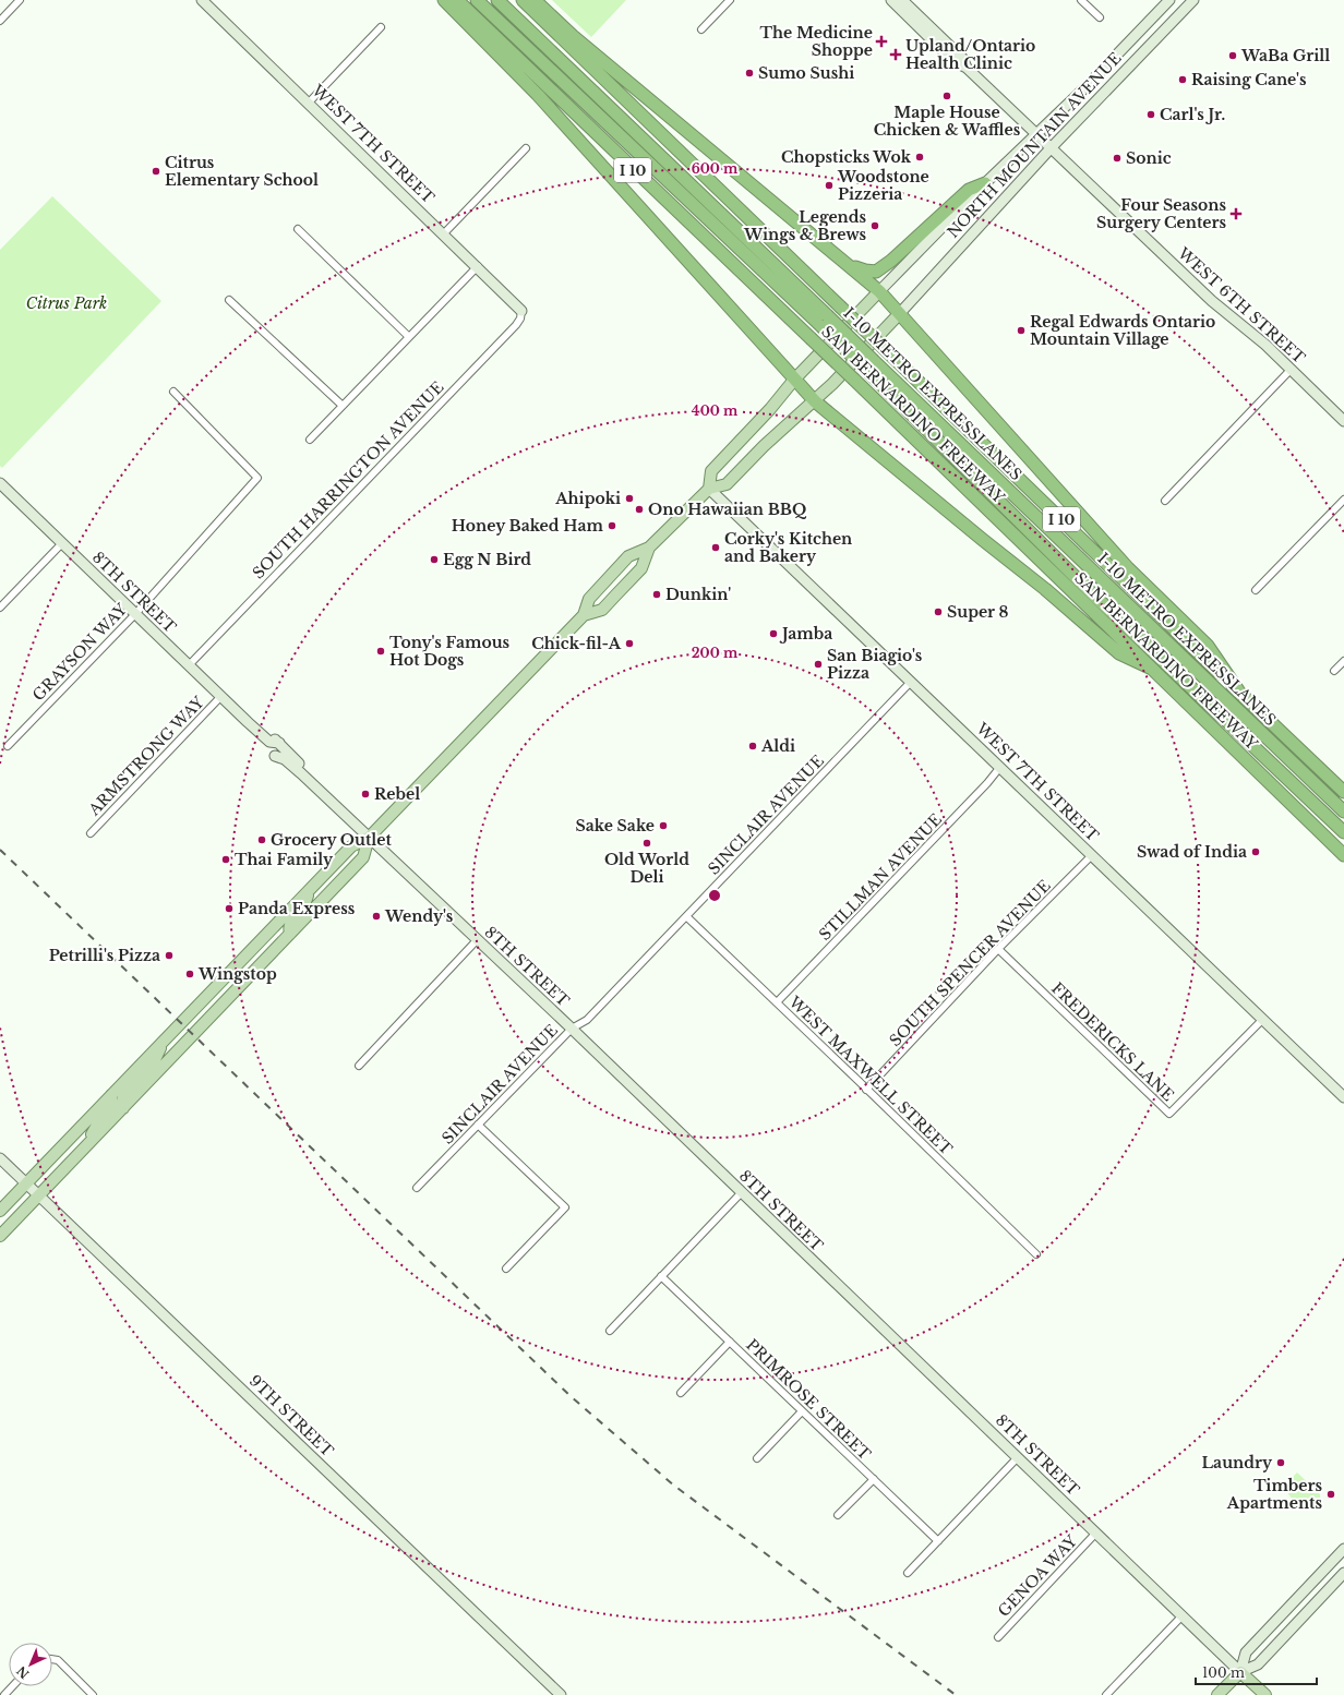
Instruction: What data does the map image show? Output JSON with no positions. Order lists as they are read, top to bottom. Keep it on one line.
{"streets":{"highway":["I 10","I-10 METRO EXPRESSLANES","SAN BERNARDINO FREEWAY"],"street":["WEST 7TH STREET","NORTH MOUNTAIN AVENUE","WEST 6TH STREET","SOUTH HARRINGTON AVENUE","8TH STREET","GRAYSON WAY","ARMSTRONG WAY","SINCLAIR AVENUE","STILLMAN AVENUE","SOUTH SPENCER AVENUE","FREDERICKS LANE","WEST MAXWELL STREET","PRIMROSE STREET","9TH STREET","GENOA WAY"]},"crossings":[["WEST 7TH STREET","SOUTH HARRINGTON AVENUE"],["WEST 7TH STREET","SINCLAIR AVENUE"],["WEST 7TH STREET","STILLMAN AVENUE"],["WEST 7TH STREET","SOUTH SPENCER AVENUE"],["WEST 7TH STREET","FREDERICKS LANE"],["NORTH MOUNTAIN AVENUE","WEST 6TH STREET"],["SOUTH HARRINGTON AVENUE","8TH STREET"],["8TH STREET","GRAYSON WAY"],["8TH STREET","ARMSTRONG WAY"],["8TH STREET","SINCLAIR AVENUE"],["8TH STREET","GENOA WAY"],["SINCLAIR AVENUE","WEST MAXWELL STREET"],["STILLMAN AVENUE","WEST MAXWELL STREET"],["SOUTH SPENCER AVENUE","FREDERICKS LANE"],["SOUTH SPENCER AVENUE","WEST MAXWELL STREET"]],"parks":["Citrus Park"],"places":{"health":["The Medicine Shoppe","Upland/Ontario Health Clinic","Four Seasons Surgery Centers"],"other":["WaBa Grill","Sumo Sushi","Raising Cane's","Maple House Chicken & Waffles","Carl's Jr.","Chopsticks Wok","Sonic","Citrus Elementary School","Woodstone Pizzeria","Legends Wings & Brews","Regal Edwards Ontario Mountain Village","Ahipoki","Ono Hawaiian BBQ","Honey Baked Ham","Corky's Kitchen and Bakery","Egg N Bird","Dunkin'","Super 8","Jamba","Chick-fil-A","Tony's Famous Hot Dogs","San Biagio's Pizza","Aldi","Rebel","Sake Sake","Grocery Outlet","Old World Deli","Swad of India","Thai Family","Panda Express","Wendy's","Petrilli's Pizza","Wingstop","Laundry","Timbers Apartments"]},"scale_bar":"100 m","north":"bottom left","rings":["600 m","400 m","200 m"]}
